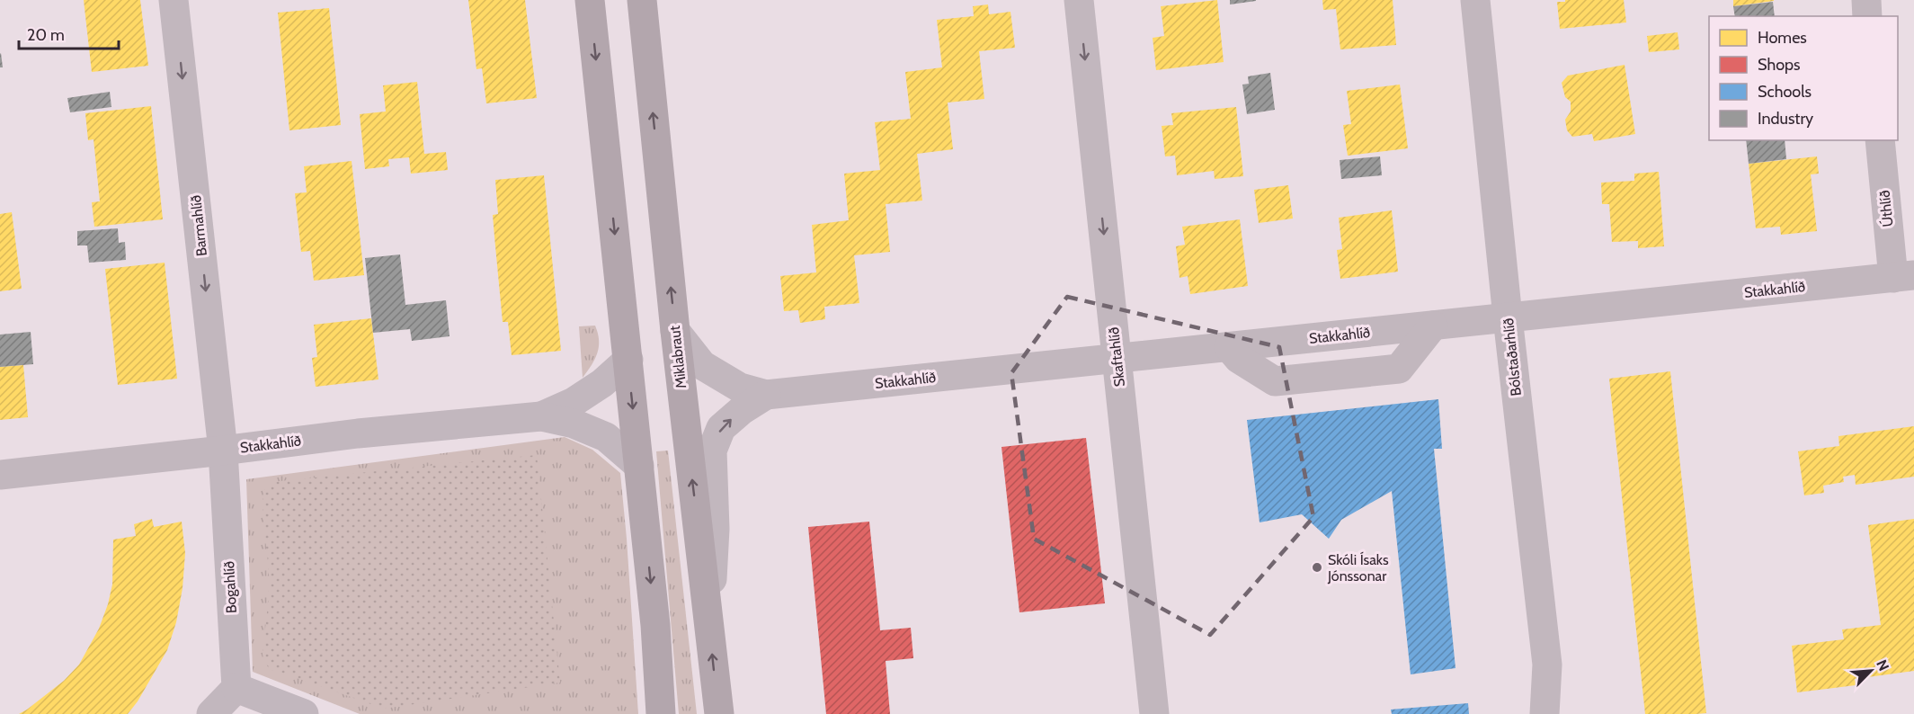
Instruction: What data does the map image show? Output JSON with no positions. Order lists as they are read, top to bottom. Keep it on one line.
{"streets":{"highway":["Miklabraut"],"street":["Úthlíð","Barmahlíð","Stakkahlíð","Skaftahlíð","Bólstaðarhlíð","Bogahlíð"]},"crossings":[["Úthlíð","Stakkahlíð"],["Barmahlíð","Stakkahlíð"],["Barmahlíð","Bogahlíð"],["Stakkahlíð","Miklabraut"],["Stakkahlíð","Skaftahlíð"],["Stakkahlíð","Bólstaðarhlíð"],["Stakkahlíð","Bogahlíð"]],"one_way":["Barmahlíð","Skaftahlíð"],"places":["Skóli Ísaks Jónssonar"],"legend":["Homes","Shops","Schools","Industry"],"scale_bar":"20 m","north":"top right"}
